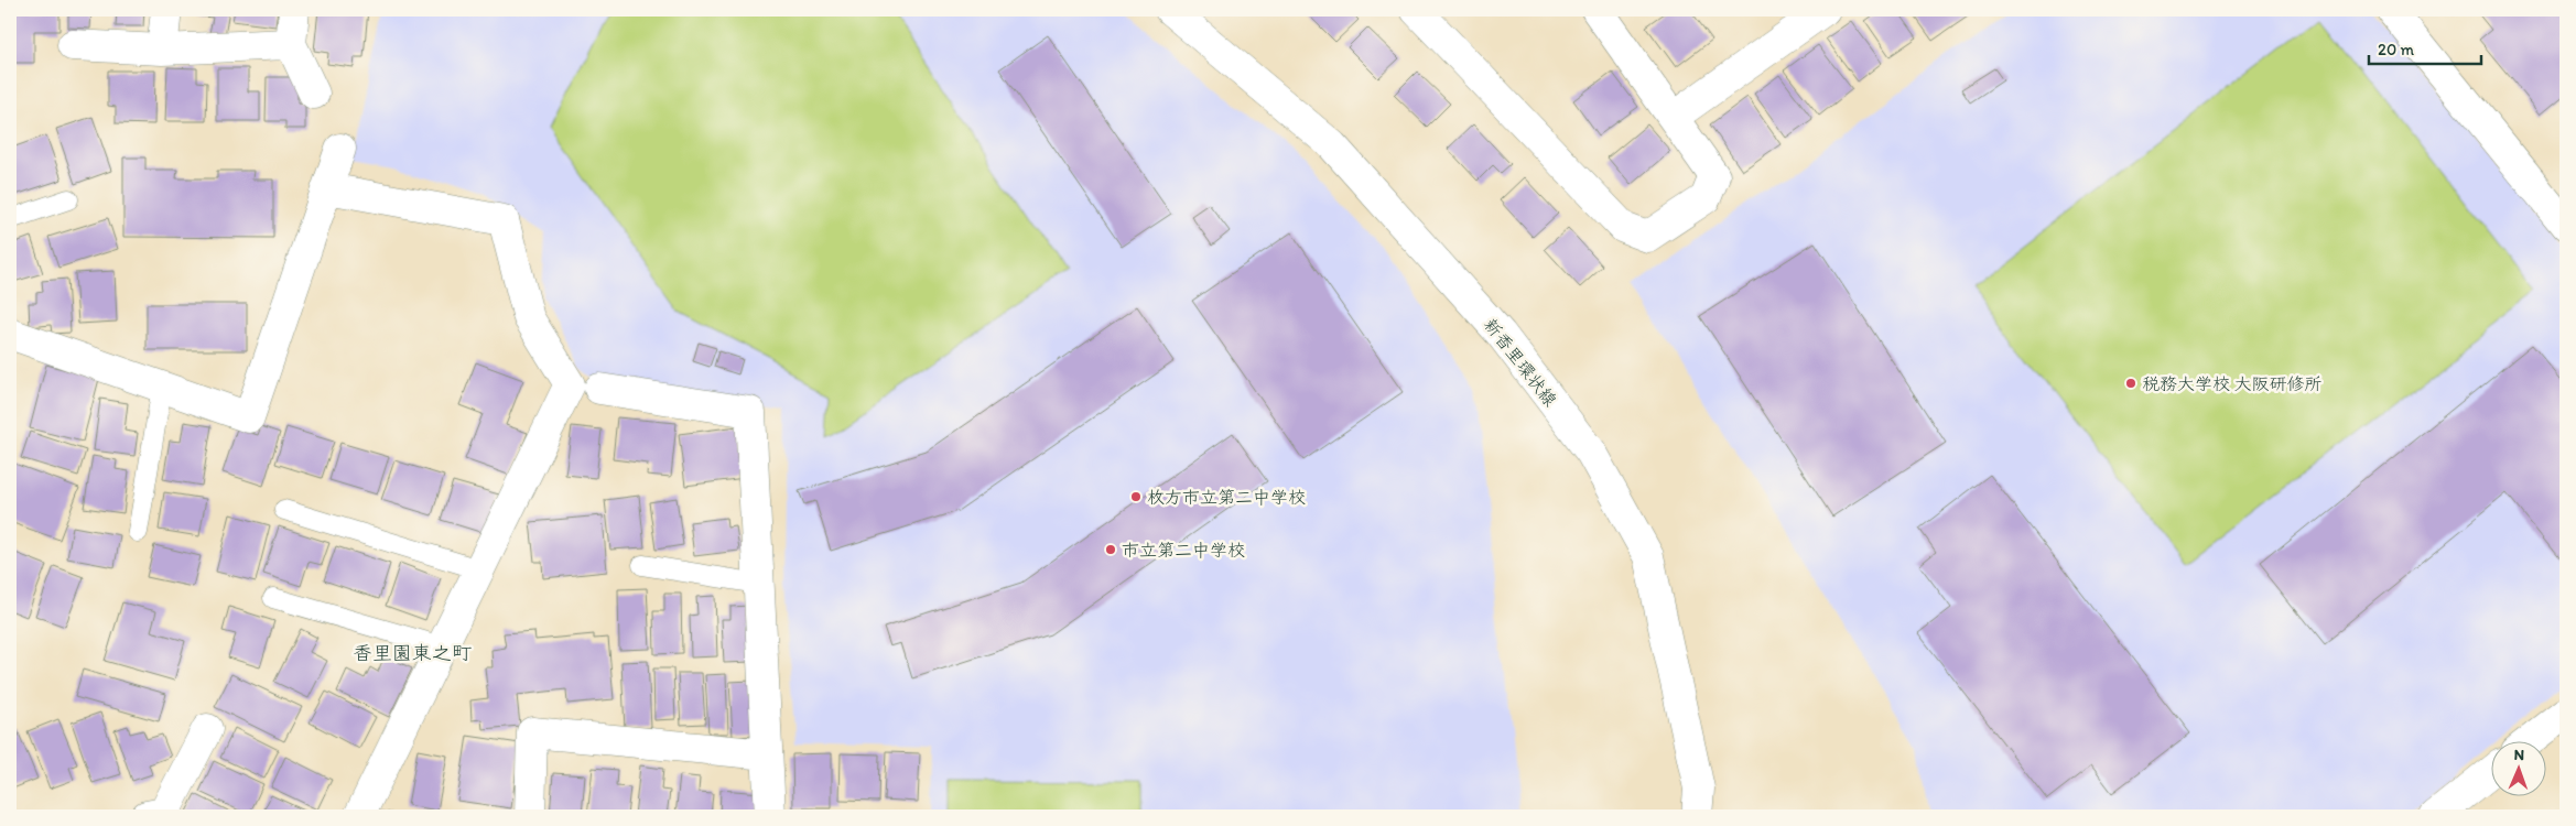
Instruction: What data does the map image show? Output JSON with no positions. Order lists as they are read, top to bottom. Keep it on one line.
{"streets":{"street":["新香里環状線"]},"districts":["香里園東之町"],"places":["税務大学校 大阪研修所","枚方市立第二中学校","市立第二中学校"],"scale_bar":"20 m","north":"top"}
